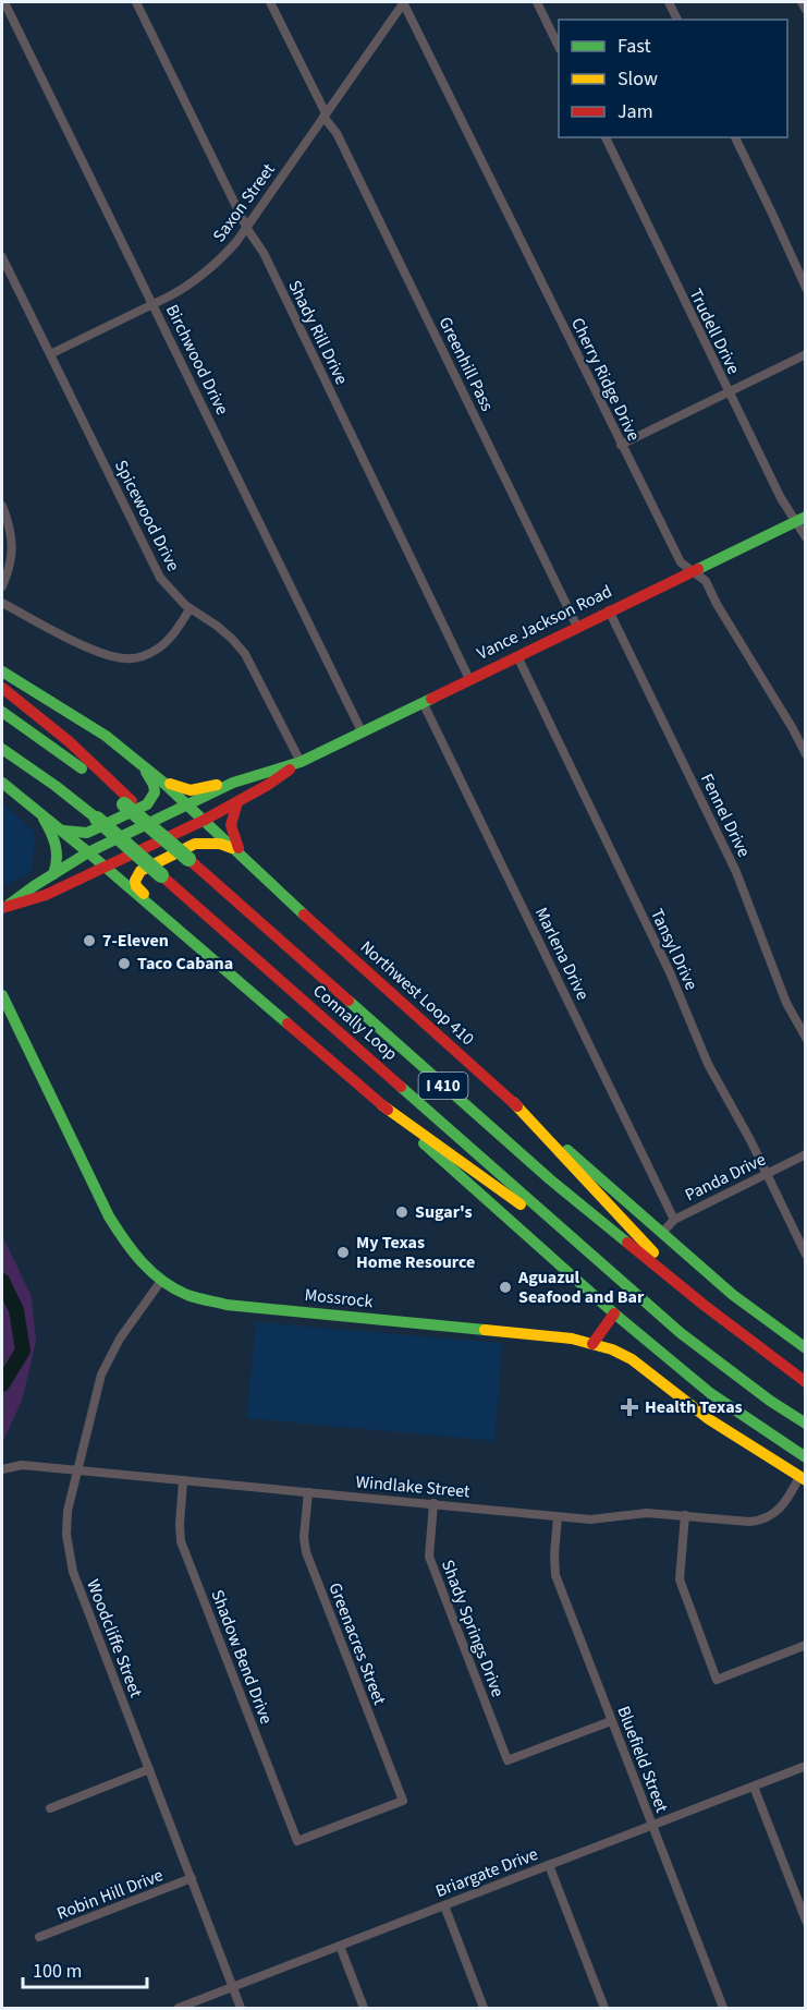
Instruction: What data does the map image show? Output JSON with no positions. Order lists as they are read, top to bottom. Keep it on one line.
{"streets":{"main road":["Vance Jackson Road","Northwest Loop 410","Connally Loop","I 410","Mossrock"],"street":["Saxon Street","Trudell Drive","Shady Rill Drive","Birchwood Drive","Greenhill Pass","Cherry Ridge Drive","Spicewood Drive","Fennel Drive","Tansyl Drive","Marlena Drive","Panda Drive","Windlake Street","Shady Springs Drive","Woodcliffe Street","Greenacres Street","Shadow Bend Drive","Bluefield Street","Briargate Drive","Robin Hill Drive"]},"crossings":[["Saxon Street","Shady Rill Drive"],["Saxon Street","Birchwood Drive"],["Saxon Street","Greenhill Pass"],["Saxon Street","Cherry Ridge Drive"],["Saxon Street","Spicewood Drive"],["Trudell Drive","Vance Jackson Road"],["Shady Rill Drive","Vance Jackson Road"],["Birchwood Drive","Vance Jackson Road"],["Greenhill Pass","Vance Jackson Road"],["Cherry Ridge Drive","Vance Jackson Road"],["Spicewood Drive","Vance Jackson Road"],["Vance Jackson Road","Fennel Drive"],["Vance Jackson Road","Tansyl Drive"],["Vance Jackson Road","Marlena Drive"],["Vance Jackson Road","Northwest Loop 410"],["Tansyl Drive","Panda Drive"],["Marlena Drive","Panda Drive"],["Northwest Loop 410","Panda Drive"],["Mossrock","Windlake Street"],["Mossrock","Woodcliffe Street"],["Windlake Street","Shady Springs Drive"],["Windlake Street","Woodcliffe Street"],["Windlake Street","Greenacres Street"],["Windlake Street","Shadow Bend Drive"],["Windlake Street","Bluefield Street"],["Shady Springs Drive","Bluefield Street"],["Woodcliffe Street","Briargate Drive"],["Woodcliffe Street","Robin Hill Drive"],["Greenacres Street","Shadow Bend Drive"],["Bluefield Street","Briargate Drive"]],"places":{"other":["7-Eleven","Taco Cabana","Sugar's","My Texas Home Resource","Aguazul Seafood and Bar"],"health":["Health Texas"]},"legend":["Fast","Slow","Jam"],"scale_bar":"100 m"}
